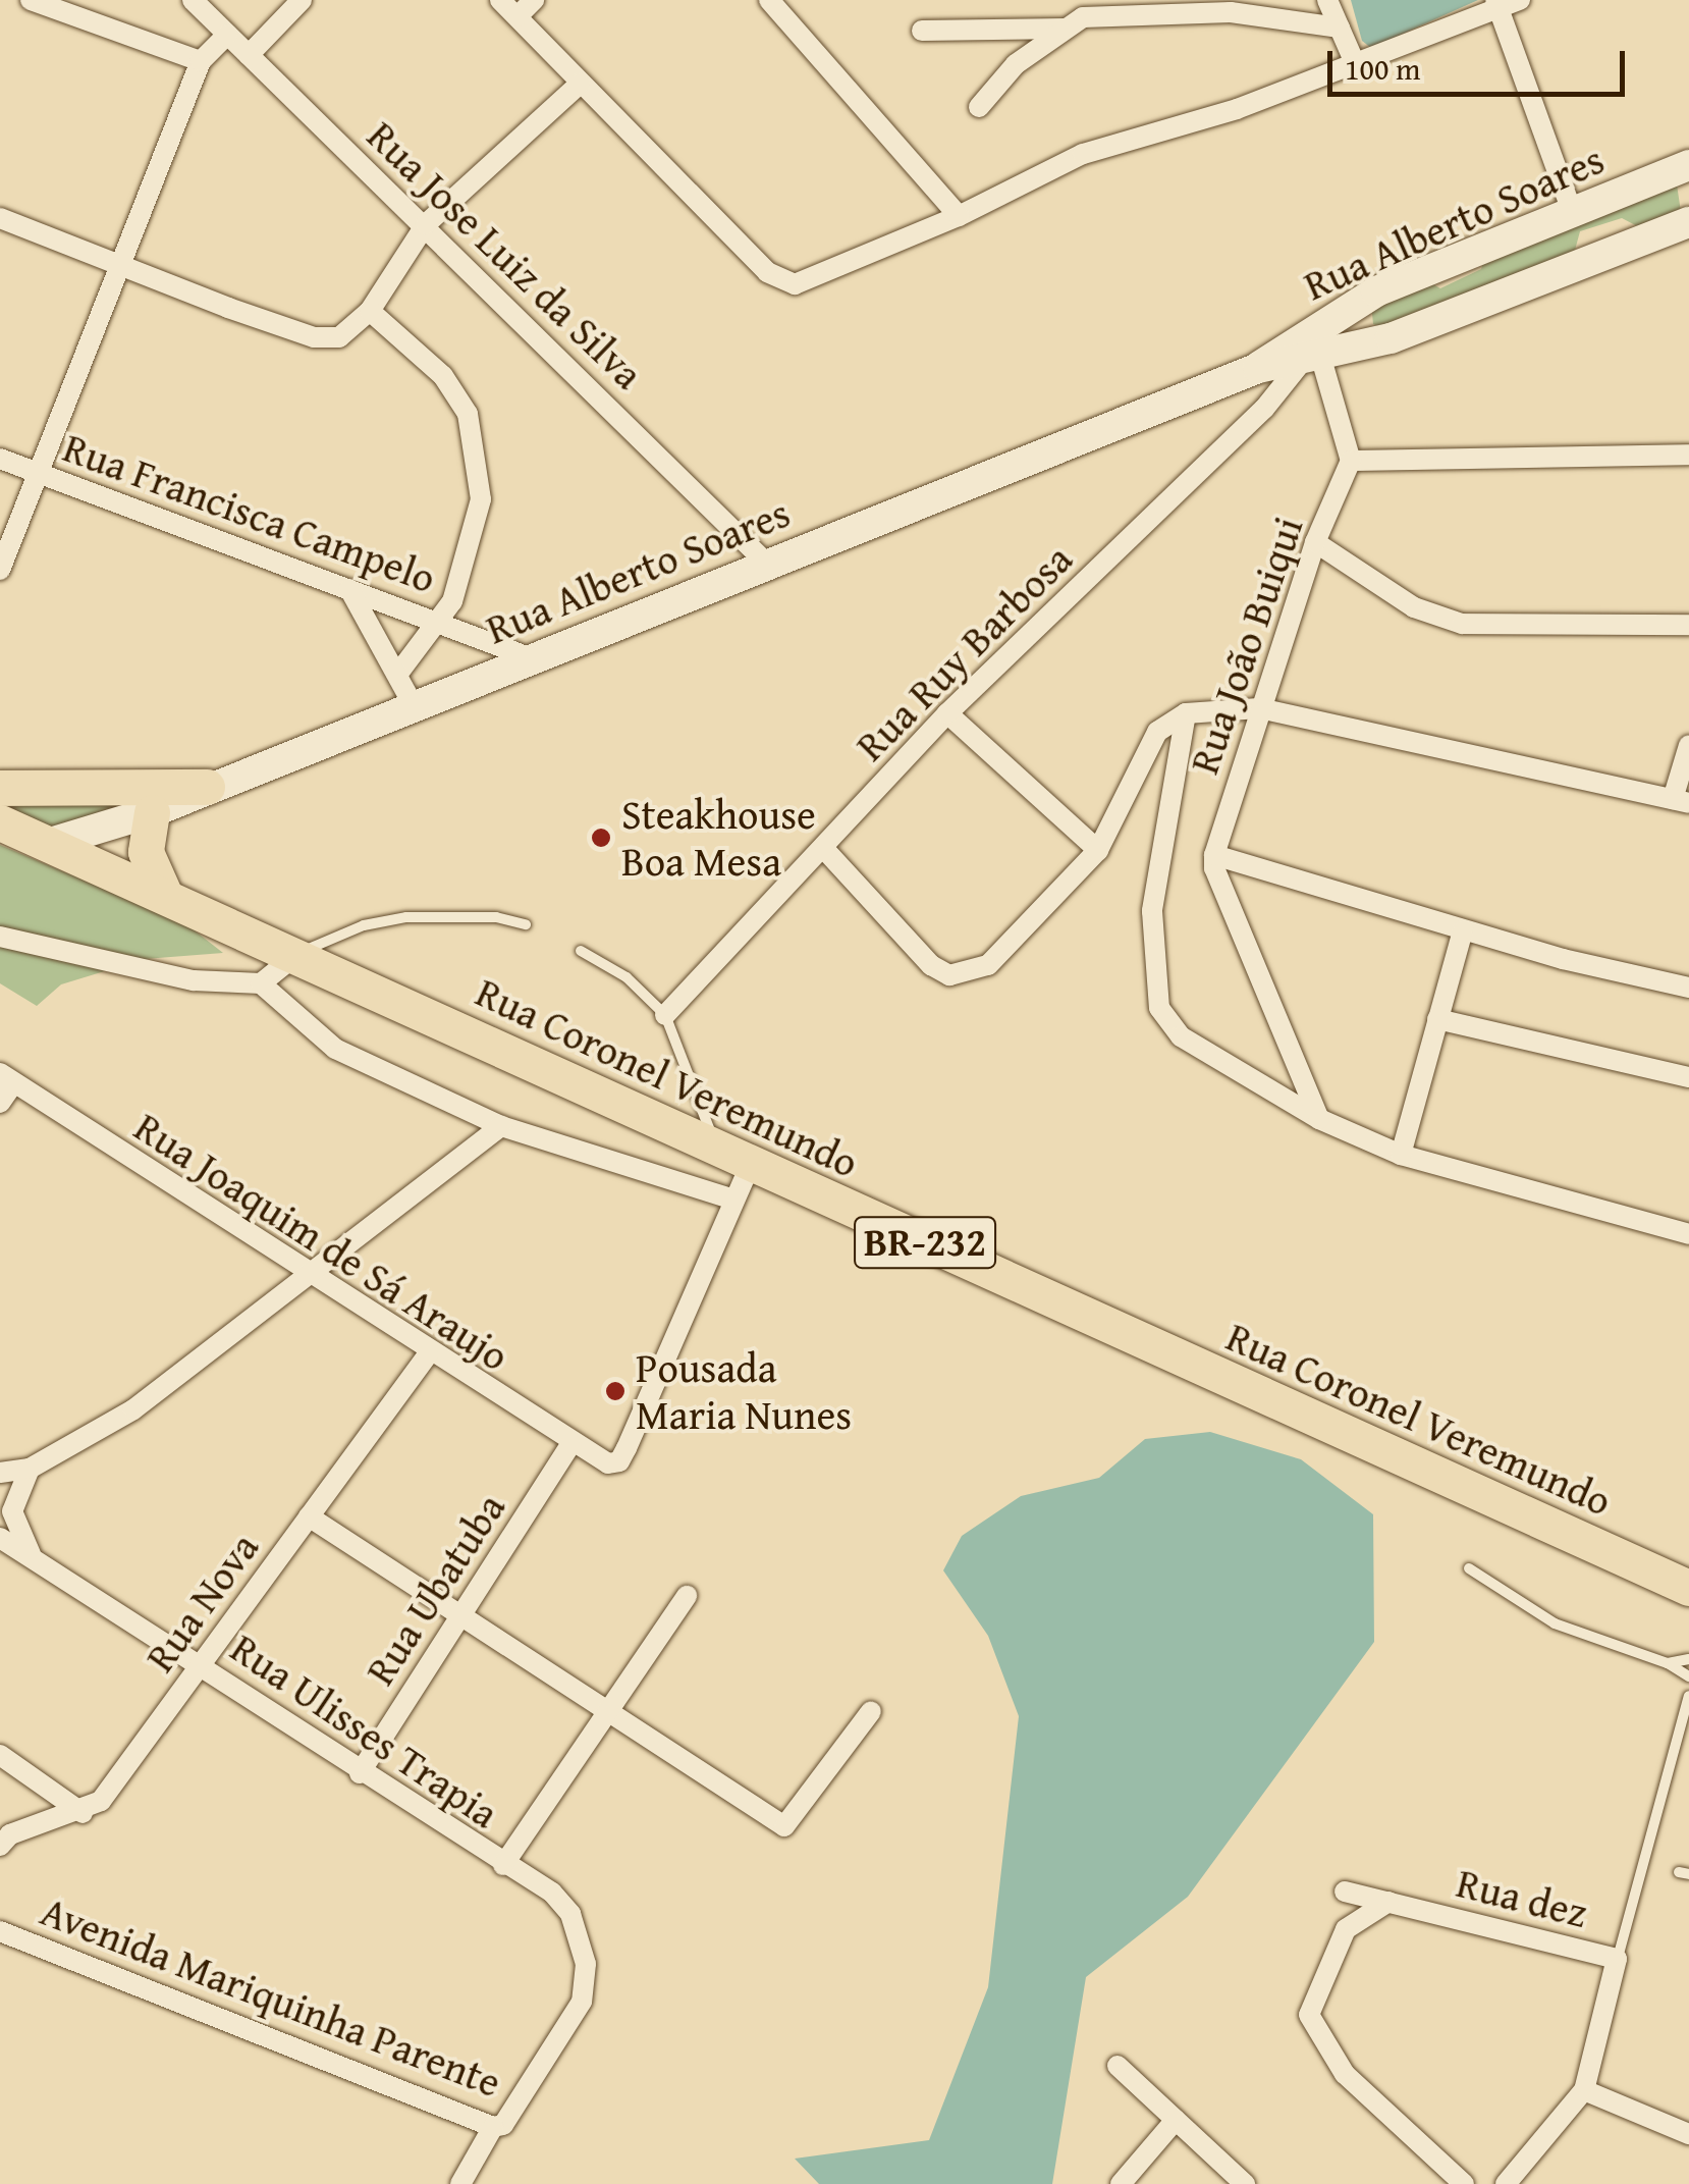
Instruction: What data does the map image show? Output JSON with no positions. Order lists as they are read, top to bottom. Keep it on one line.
{"streets":{"highway":["Rua Coronel Veremundo","BR-232"],"main road":["Rua Alberto Soares"],"street":["Rua Jose Luiz da Silva","Rua Francisca Campelo","Rua João Buiqui","Rua Ruy Barbosa","Rua Joaquim de Sá Araujo","Rua Ubatuba","Rua Nova","Rua Ulisses Trapia","Rua dez","Avenida Mariquinha Parente"]},"crossings":[["Rua Alberto Soares","Rua Jose Luiz da Silva"],["Rua Alberto Soares","Rua Francisca Campelo"],["Rua Alberto Soares","Rua Ruy Barbosa"],["Rua Alberto Soares","Rua Coronel Veremundo"],["Rua Joaquim de Sá Araujo","Rua Ubatuba"],["Rua Joaquim de Sá Araujo","Rua Nova"],["Rua Ubatuba","Rua Ulisses Trapia"],["Rua Nova","Rua Ulisses Trapia"],["Rua Ulisses Trapia","Avenida Mariquinha Parente"]],"places":["Steakhouse Boa Mesa","Pousada Maria Nunes"],"scale_bar":"100 m"}
